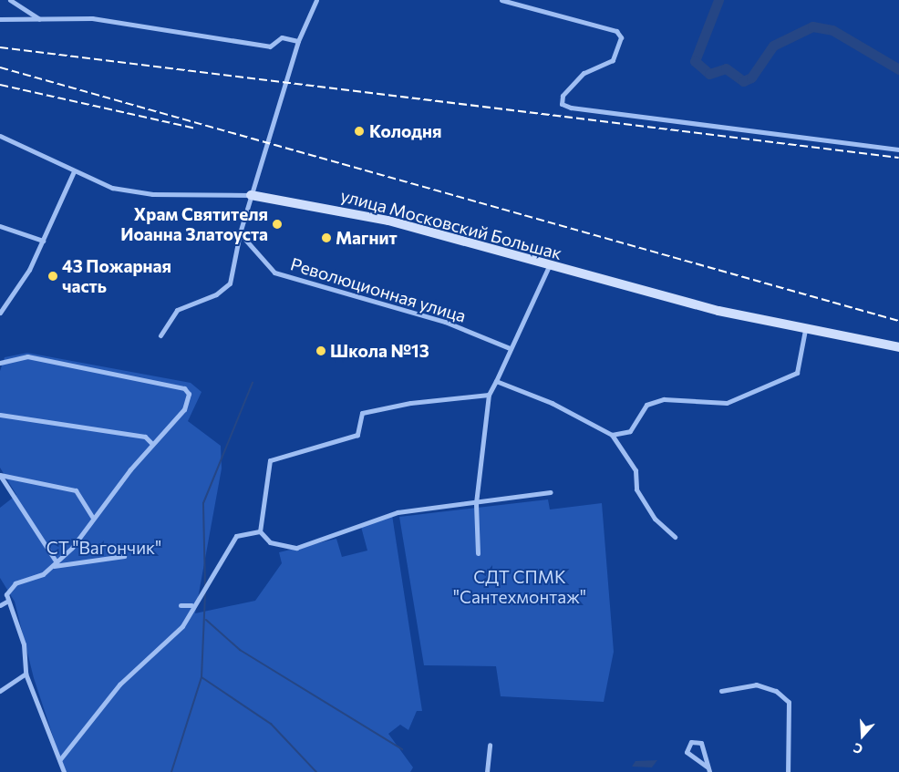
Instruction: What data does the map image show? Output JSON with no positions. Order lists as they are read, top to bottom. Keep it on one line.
{"streets":{"street":["улица Московский Большак","Революционная улица"]},"parks":["СТ \"Вагончик\"","СДТ СПМК \"Сантехмонтаж\""],"places":["Колодня","Храм Святителя Иоанна Златоуста","Магнит","43 Пожарная часть","Школа №13"],"north":"bottom"}
